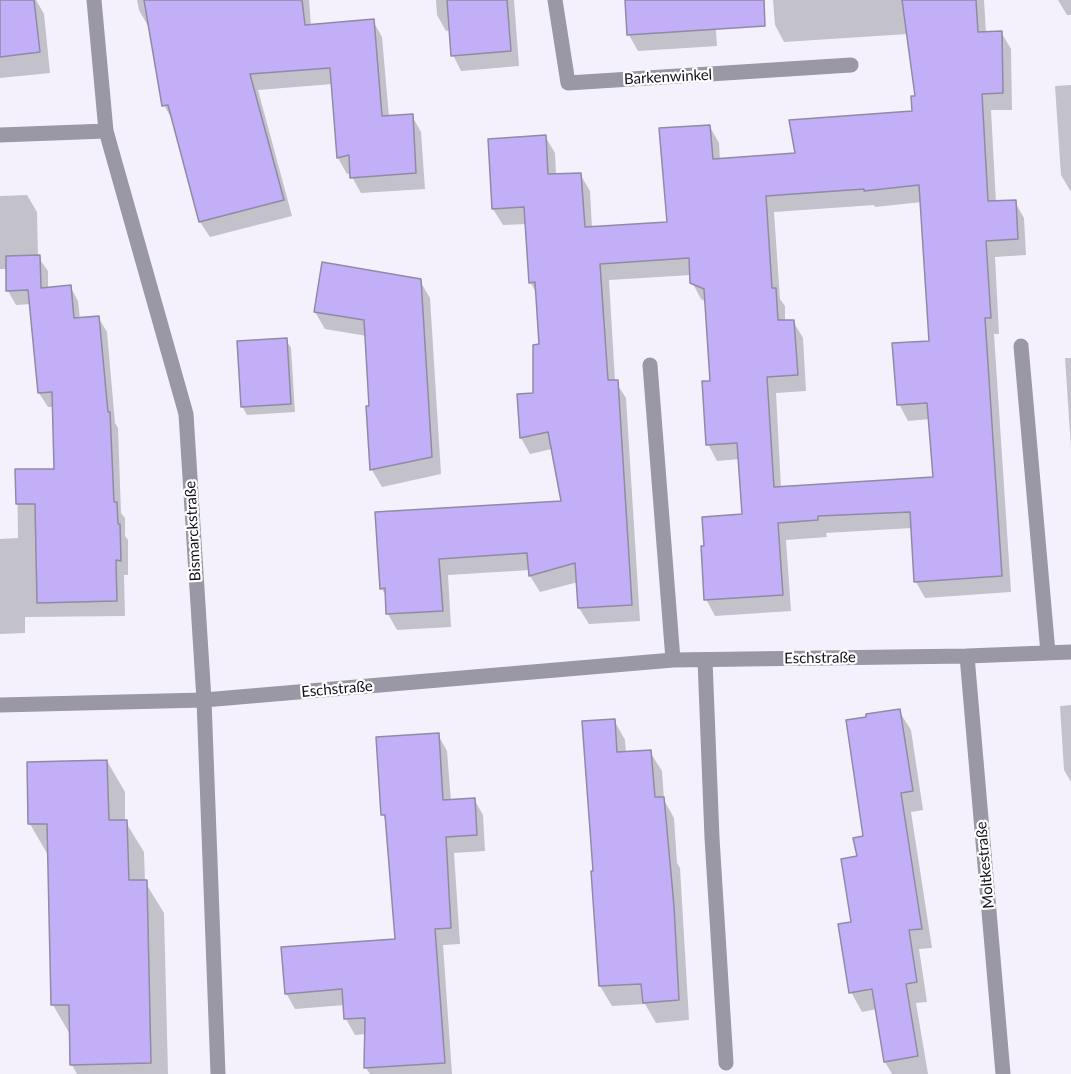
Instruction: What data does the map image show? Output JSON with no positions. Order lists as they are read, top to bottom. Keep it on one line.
{"streets":{"street":["Barkenwinkel","Bismarckstraße","Eschstraße","Moltkestraße"]},"crossings":[["Bismarckstraße","Eschstraße"],["Eschstraße","Moltkestraße"]]}
